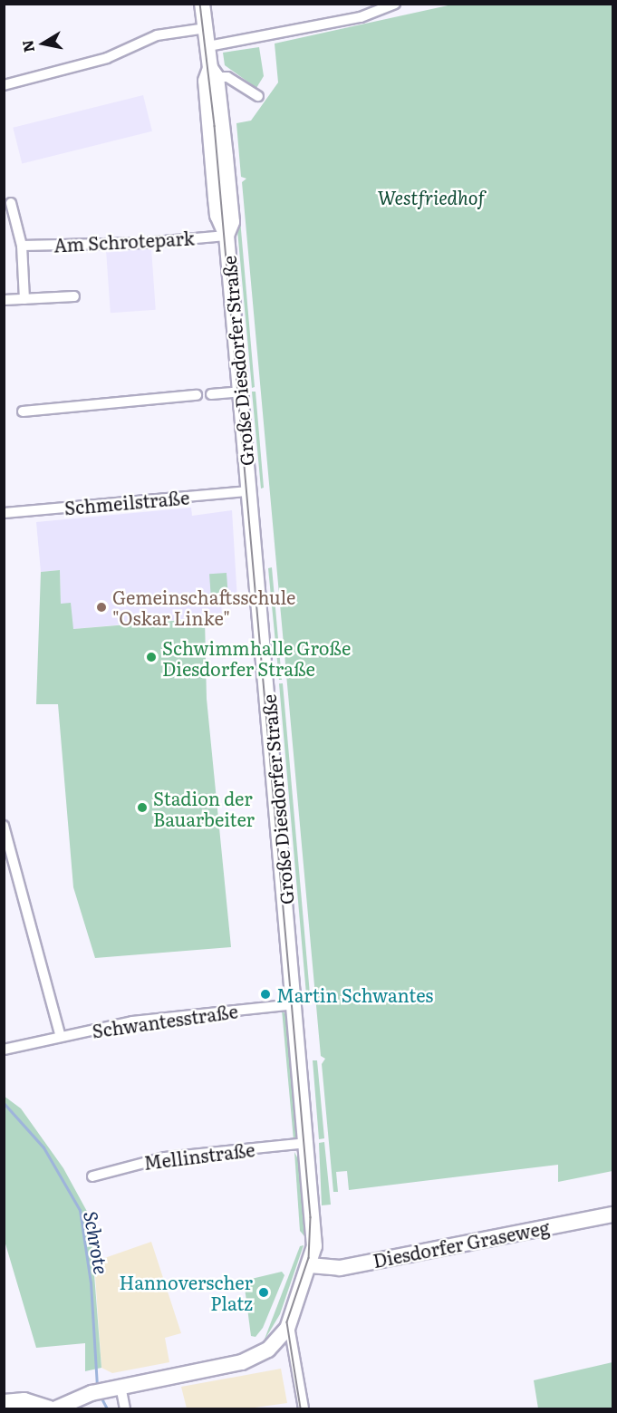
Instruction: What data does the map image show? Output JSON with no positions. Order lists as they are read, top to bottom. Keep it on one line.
{"streets":{"main road":["Große Diesdorfer Straße","Diesdorfer Graseweg"],"street":["Am Schrotepark","Schmeilstraße","Schwantesstraße","Mellinstraße"]},"crossings":[["Am Schrotepark","Große Diesdorfer Straße"],["Große Diesdorfer Straße","Schmeilstraße"],["Große Diesdorfer Straße","Schwantesstraße"],["Große Diesdorfer Straße","Mellinstraße"],["Große Diesdorfer Straße","Diesdorfer Graseweg"]],"water":["Schrote"],"parks":["Westfriedhof"],"places":["Gemeinschaftsschule \"Oskar Linke\"","Schwimmhalle Große Diesdorfer Straße","Stadion der Bauarbeiter","Martin Schwantes","Hannoverscher Platz"],"north":"left"}
